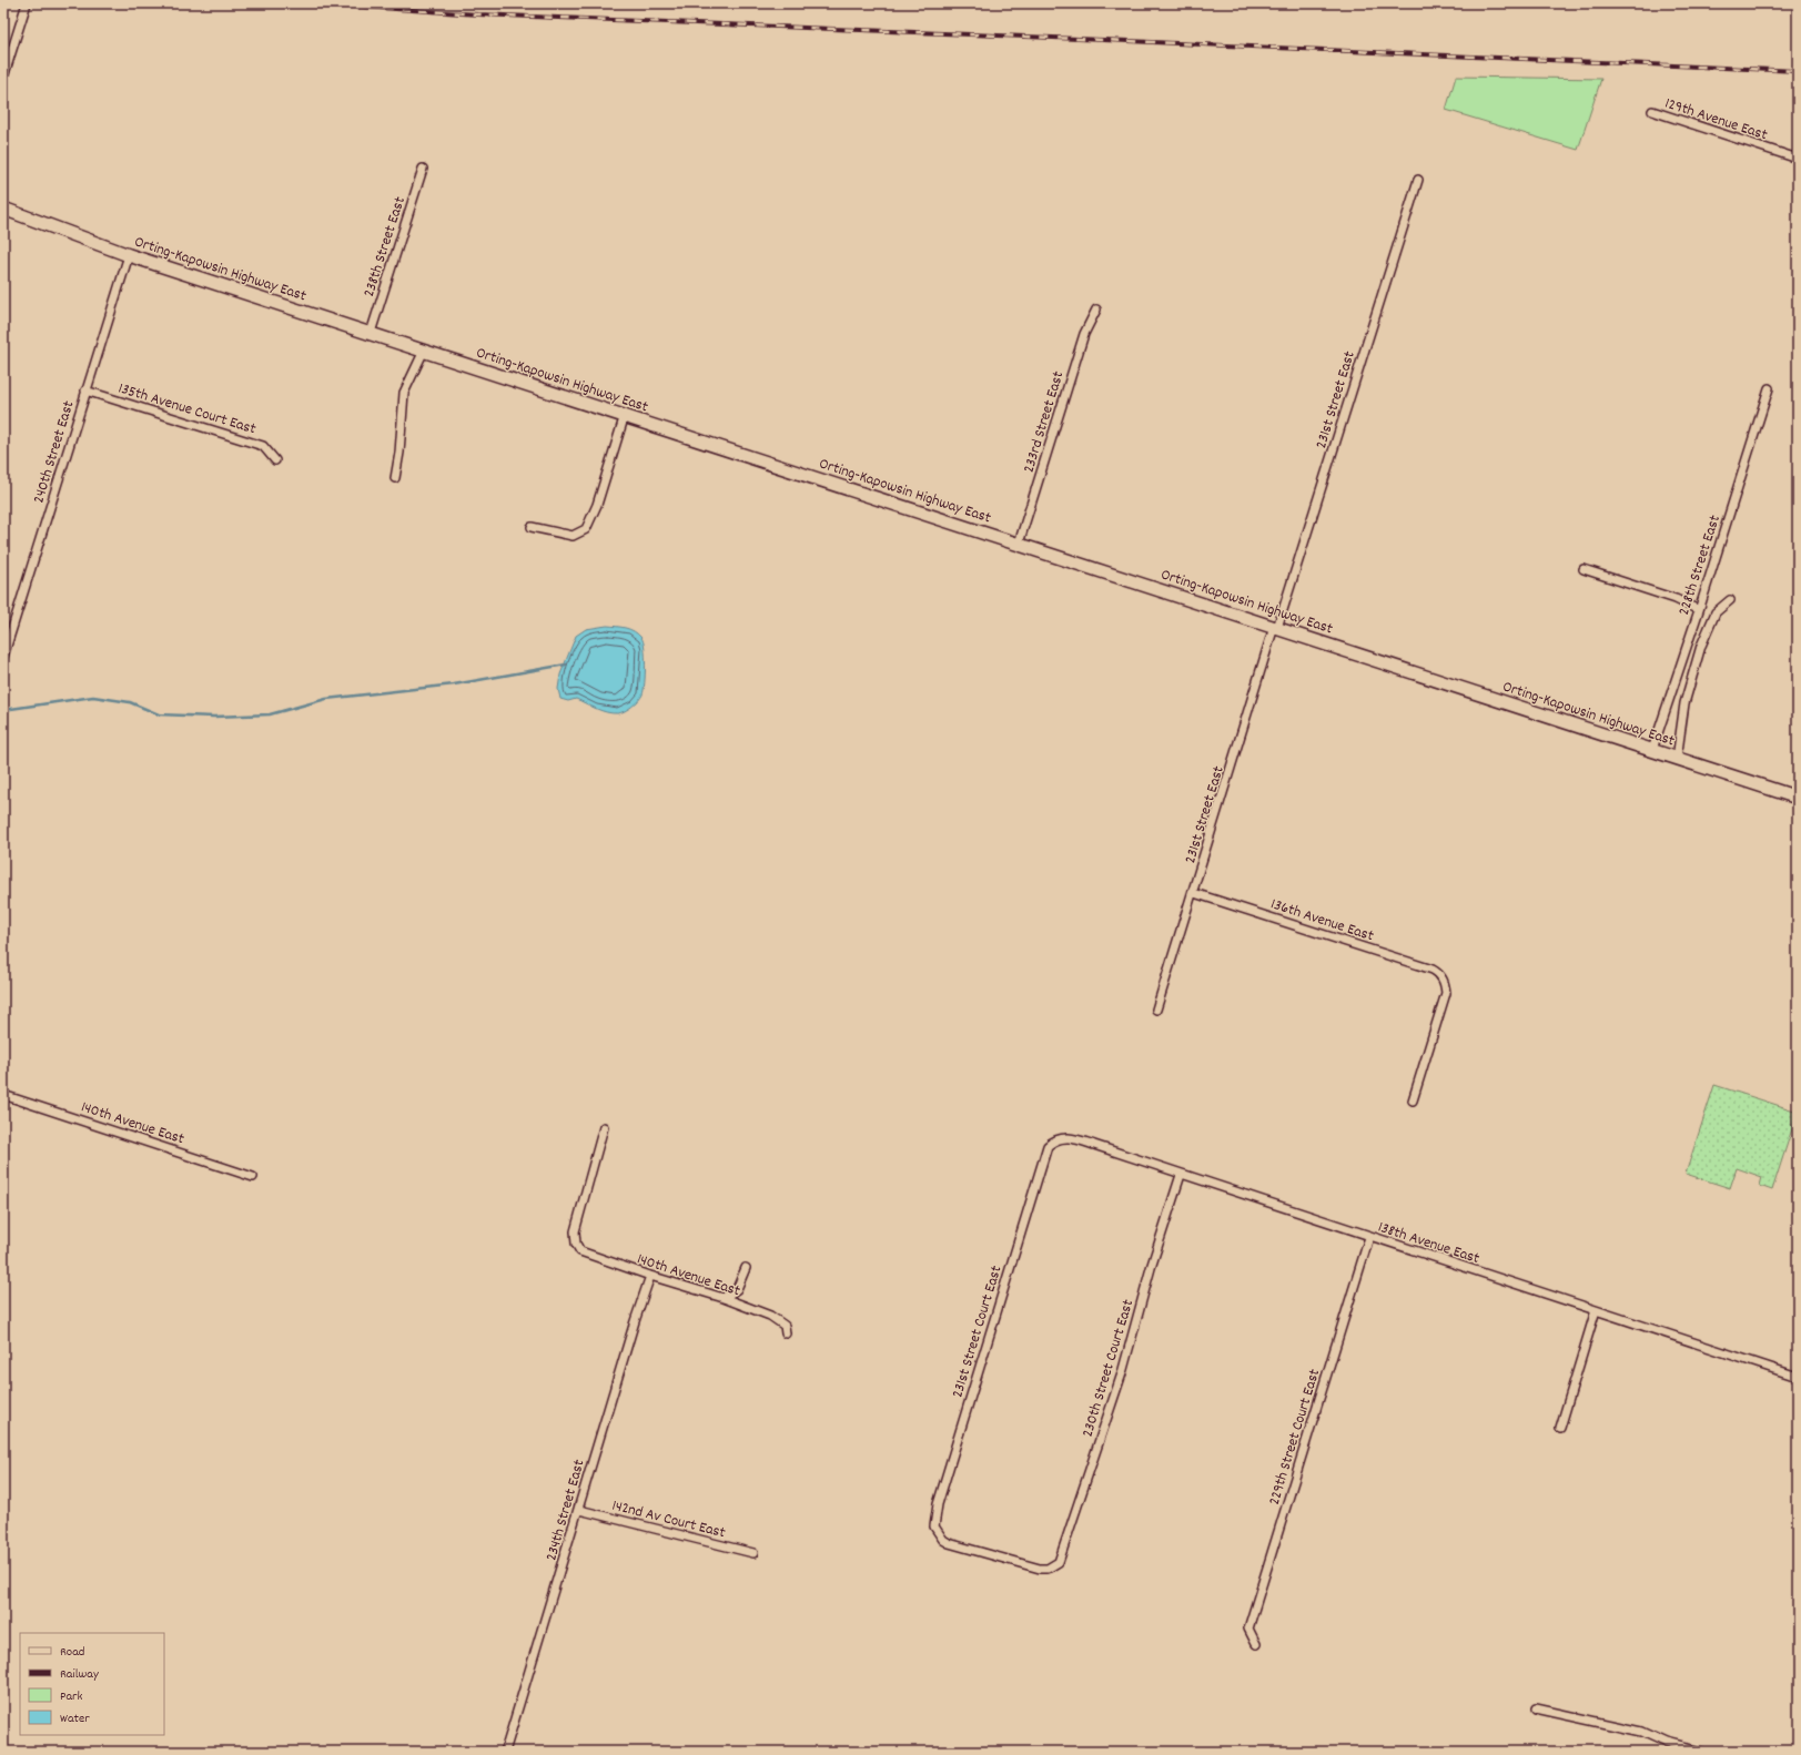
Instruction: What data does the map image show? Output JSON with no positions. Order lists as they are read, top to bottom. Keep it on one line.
{"streets":{"main road":["Orting-Kapowsin Highway East"],"street":["129th Avenue East","238th Street East","231st Street East","135th Avenue Court East","233rd Street East","240th Street East","228th Street East","136th Avenue East","140th Avenue East","138th Avenue East","231st Street Court East","230th Street Court East","229th Street Court East","234th Street East","142nd Av Court East"]},"crossings":[["238th Street East","Orting-Kapowsin Highway East"],["Orting-Kapowsin Highway East","231st Street East"],["Orting-Kapowsin Highway East","233rd Street East"],["Orting-Kapowsin Highway East","240th Street East"],["Orting-Kapowsin Highway East","228th Street East"],["231st Street East","136th Avenue East"],["135th Avenue Court East","240th Street East"],["140th Avenue East","234th Street East"],["138th Avenue East","231st Street Court East"],["138th Avenue East","230th Street Court East"],["138th Avenue East","229th Street Court East"],["231st Street Court East","230th Street Court East"],["234th Street East","142nd Av Court East"]],"legend":["Road","Railway","Park","Water"]}
